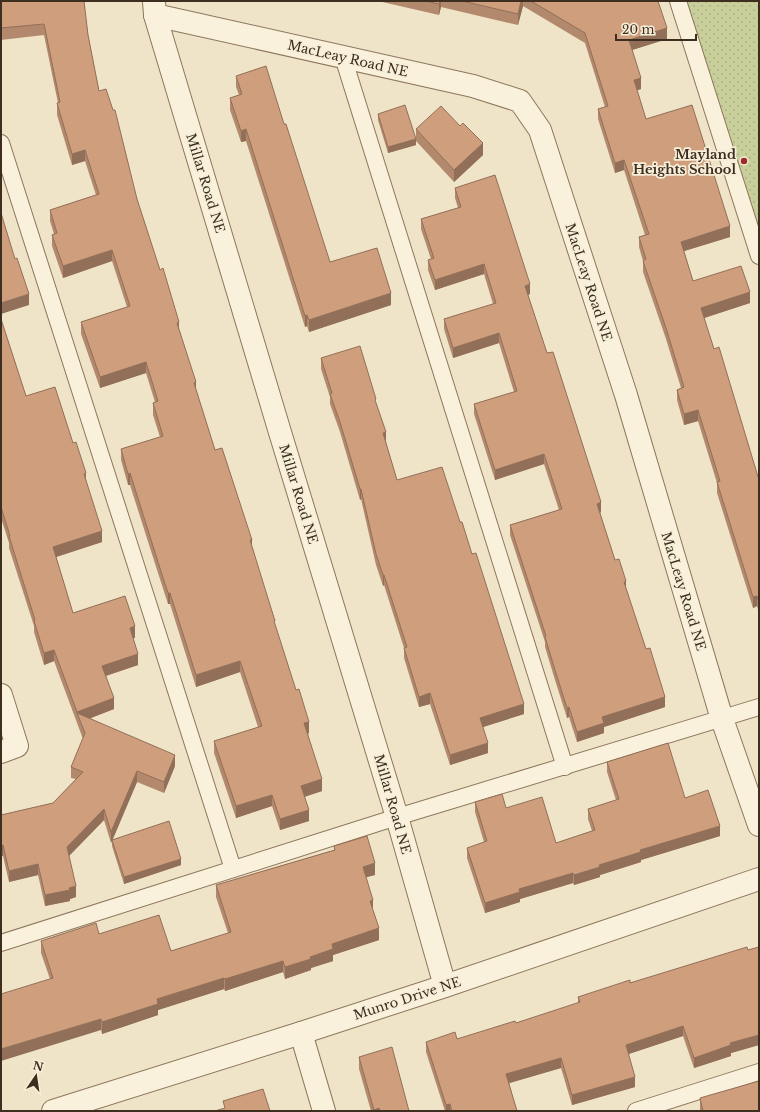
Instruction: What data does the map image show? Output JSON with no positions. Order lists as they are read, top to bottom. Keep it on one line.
{"streets":{"street":["MacLeay Road NE","Millar Road NE","Munro Drive NE"]},"crossings":[["MacLeay Road NE","Millar Road NE"],["Millar Road NE","Munro Drive NE"]],"places":["Mayland Heights School"],"scale_bar":"20 m","north":"top"}
